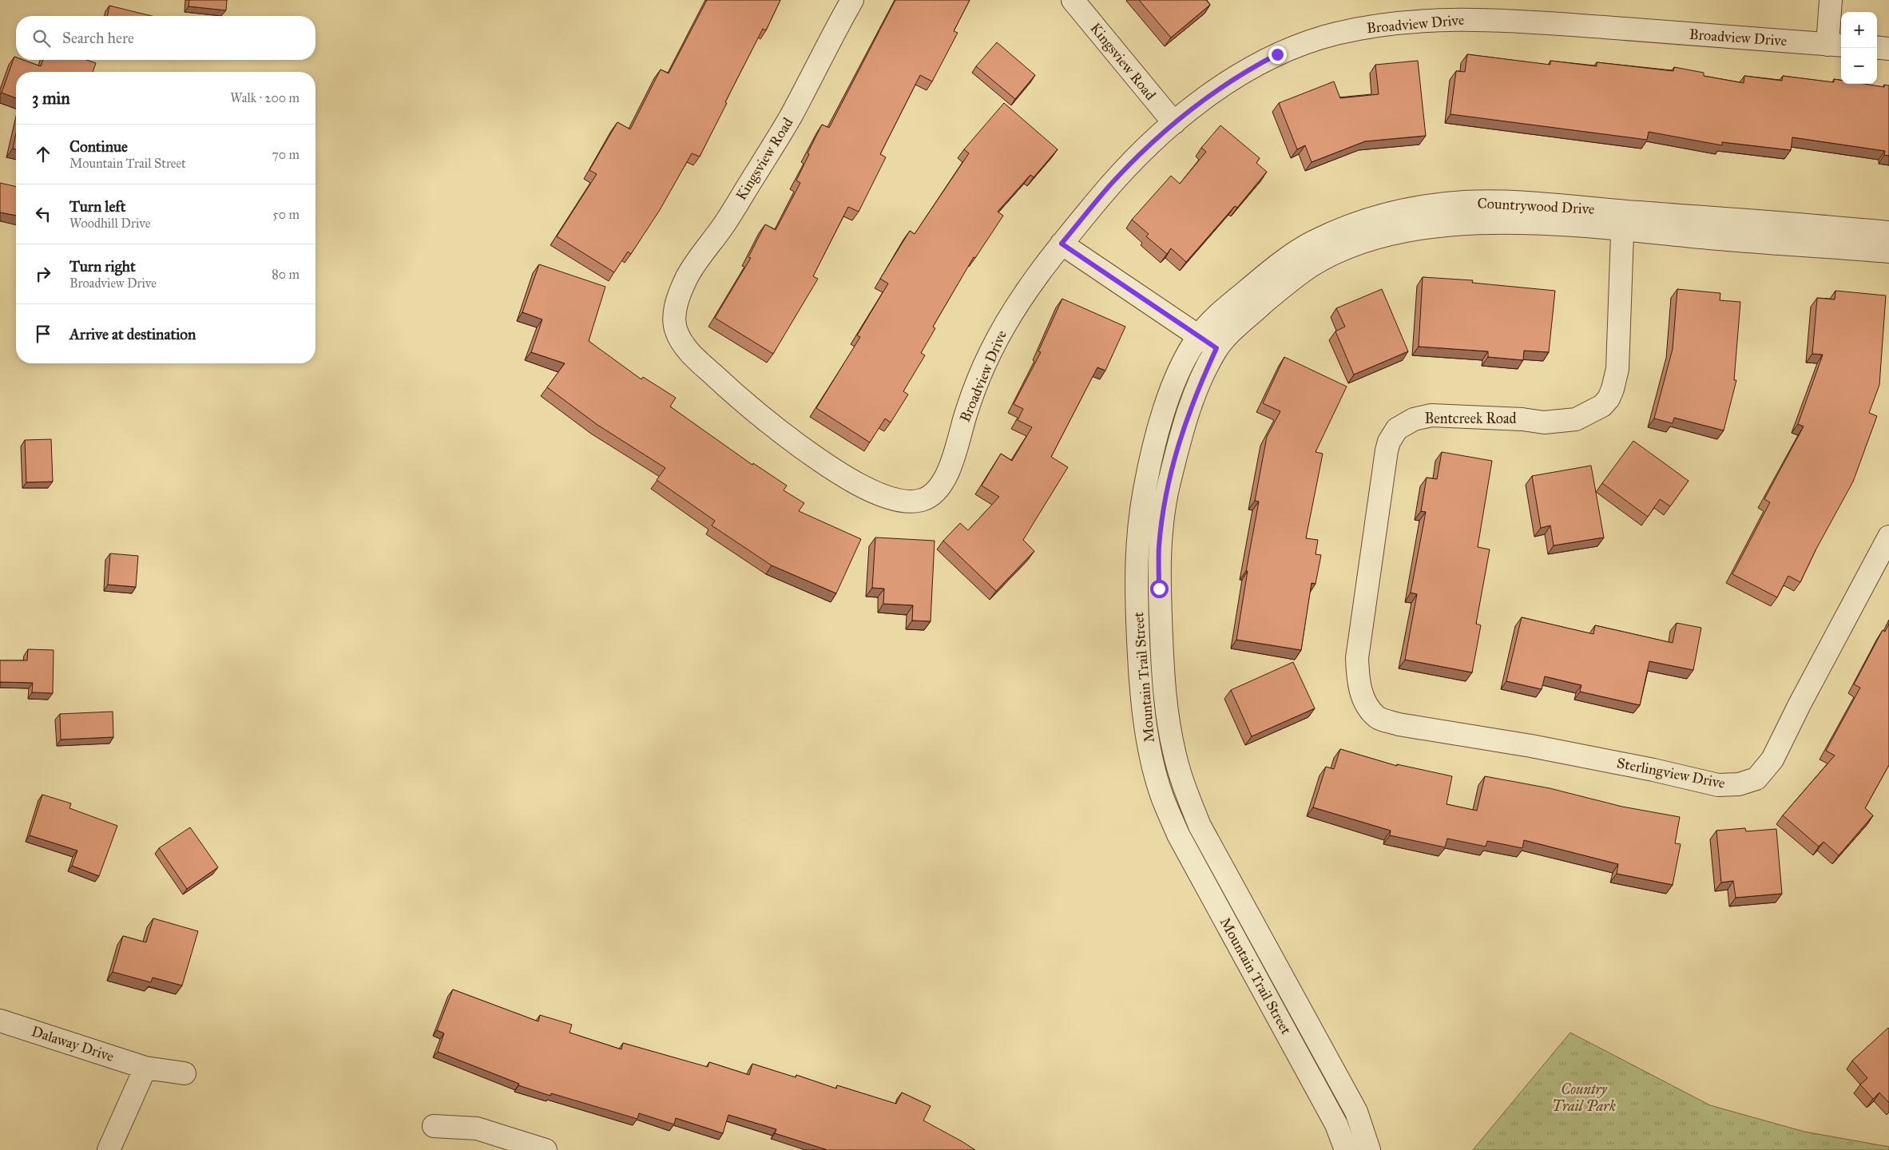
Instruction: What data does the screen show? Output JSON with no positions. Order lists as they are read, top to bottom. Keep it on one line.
{"streets":{"street":["Broadview Drive","Kingsview Road","Countrywood Drive","Bentcreek Road","Mountain Trail Street","Sterlingview Drive","Dalaway Drive"]},"crossings":[["Broadview Drive","Kingsview Road"],["Countrywood Drive","Bentcreek Road"],["Countrywood Drive","Mountain Trail Street"],["Bentcreek Road","Sterlingview Drive"]],"parks":["Country Trail Park"],"page":{"map_buttons":["+","−"],"search":"Search here","heading":["3 min","Walk · 200 m"],"list":[["Continue","Mountain Trail Street","70 m"],["Turn left","Woodhill Drive","50 m"],["Turn right","Broadview Drive","80 m"],"Arrive at destination"]}}
